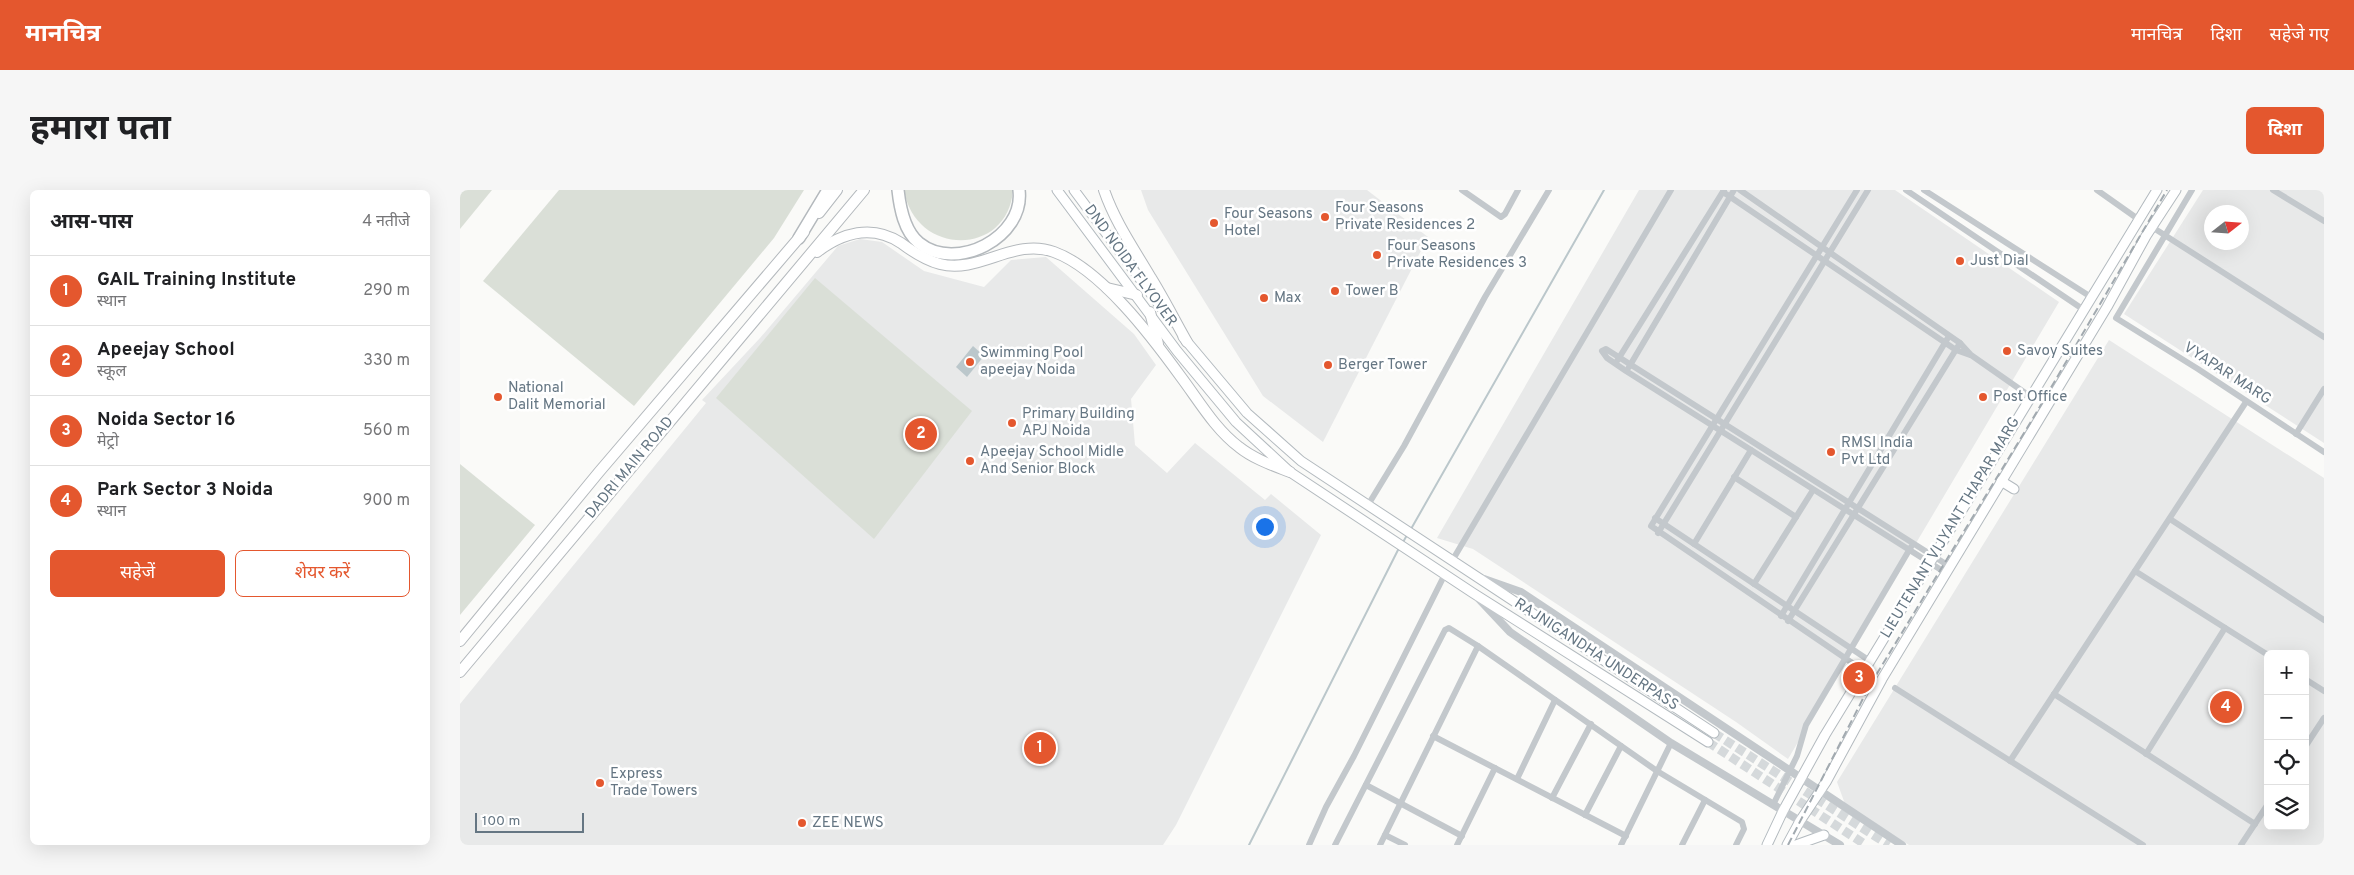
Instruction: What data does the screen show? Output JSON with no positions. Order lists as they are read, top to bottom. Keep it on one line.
{"streets":{"highway":["DADRI MAIN ROAD"],"main road":["DND NOIDA FLYOVER","LIEUTENANT VIJYANT THAPAR MARG","RAJNIGANDHA UNDERPASS"],"street":["VYAPAR MARG"]},"crossings":[["DND NOIDA FLYOVER","RAJNIGANDHA UNDERPASS"]],"places":["Four Seasons Private Residences 2","Four Seasons Hotel","Four Seasons Private Residences 3","Just Dial","Tower B","Max","Savoy Suites","Swimming Pool apeejay Noida","Berger Tower","National Dalit Memorial","Post Office","Primary Building APJ Noida","RMSI India Pvt Ltd","Apeejay School Midle And Senior Block","Express Trade Towers","ZEE NEWS"],"scale_bar":"100 m","north":"right","page":{"header":"मानचित्र","nav":["मानचित्र","दिशा","सहेजे गए"],"buttons":["दिशा",["सहेजें","शेयर करें"]],"title":"हमारा पता","heading":["आस-पास","4 नतीजे"],"list":[{"mark":"1","name":"GAIL Training Institute","note":"स्थान","value":"290 m"},{"mark":"2","name":"Apeejay School","note":"स्कूल","value":"330 m"},{"mark":"3","name":"Noida Sector 16","note":"मेट्रो","value":"560 m"},{"mark":"4","name":"Park Sector 3 Noida","note":"स्थान","value":"900 m"}],"pins":["2","3","4","1"],"map_buttons":["+","−"],"scale":"100 m"}}
